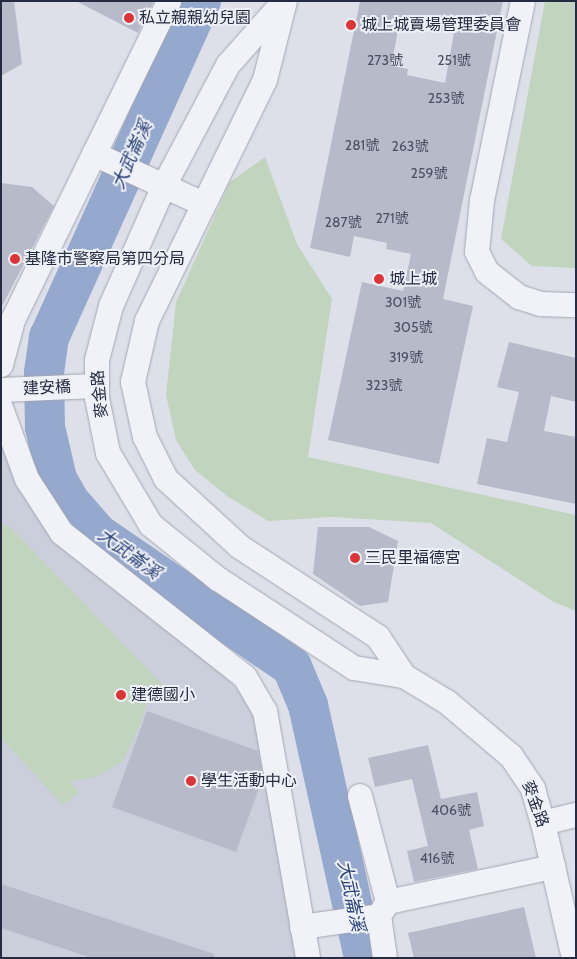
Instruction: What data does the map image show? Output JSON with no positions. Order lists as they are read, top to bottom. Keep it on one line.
{"streets":{"street":["建安橋","麥金路"]},"crossings":[["建安橋","麥金路"]],"water":["大武崙溪"],"places":["私立親親幼兒園","城上城賣場管理委員會","基隆市警察局第四分局","城上城","三民里福德宮","建德國小","學生活動中心"],"house_numbers":["273號","251號","253號","281號","263號","259號","271號","287號","301號","305號","319號","323號","406號","416號"]}
